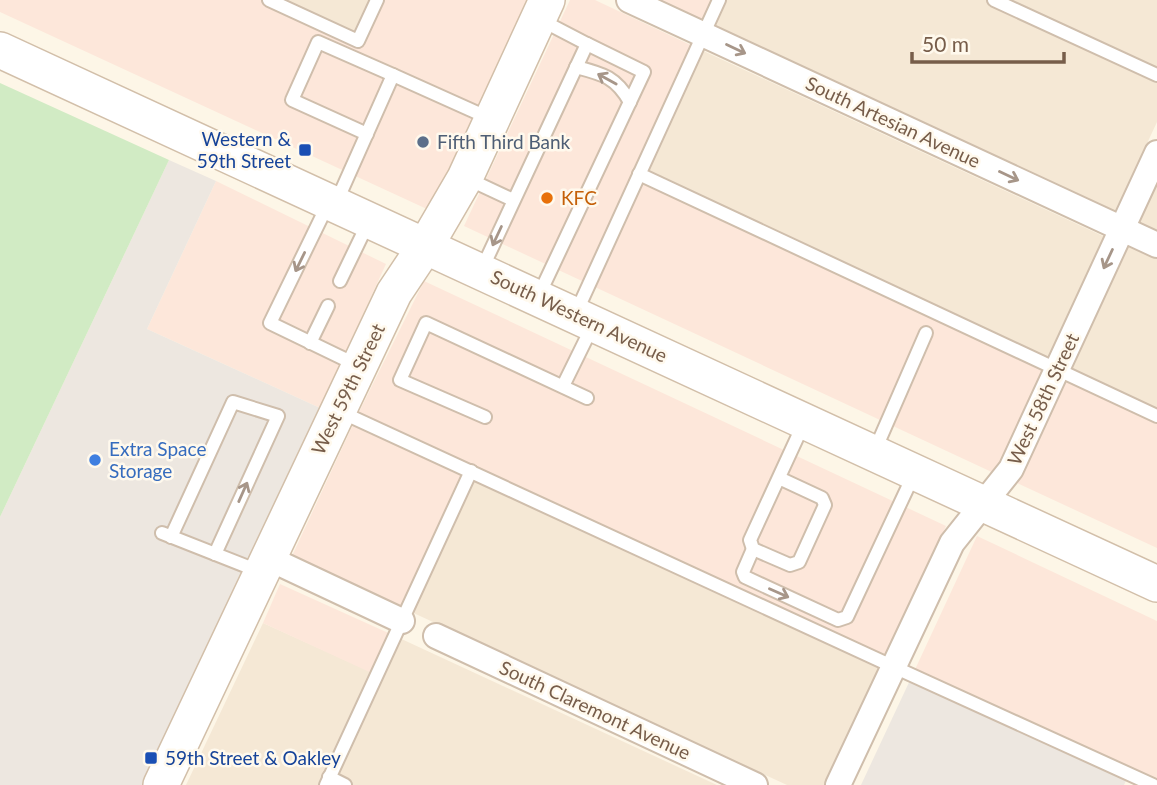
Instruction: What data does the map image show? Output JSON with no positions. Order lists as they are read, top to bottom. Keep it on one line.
{"streets":{"main road":["South Western Avenue","West 59th Street"],"street":["South Artesian Avenue","West 58th Street","South Claremont Avenue"]},"crossings":[["South Artesian Avenue","West 58th Street"],["South Western Avenue","West 59th Street"],["South Western Avenue","West 58th Street"]],"one_way":["South Artesian Avenue"],"places":{"other":["Fifth Third Bank","KFC","Extra Space Storage"],"transit":["Western & 59th Street","59th Street & Oakley"]},"scale_bar":"50 m"}
